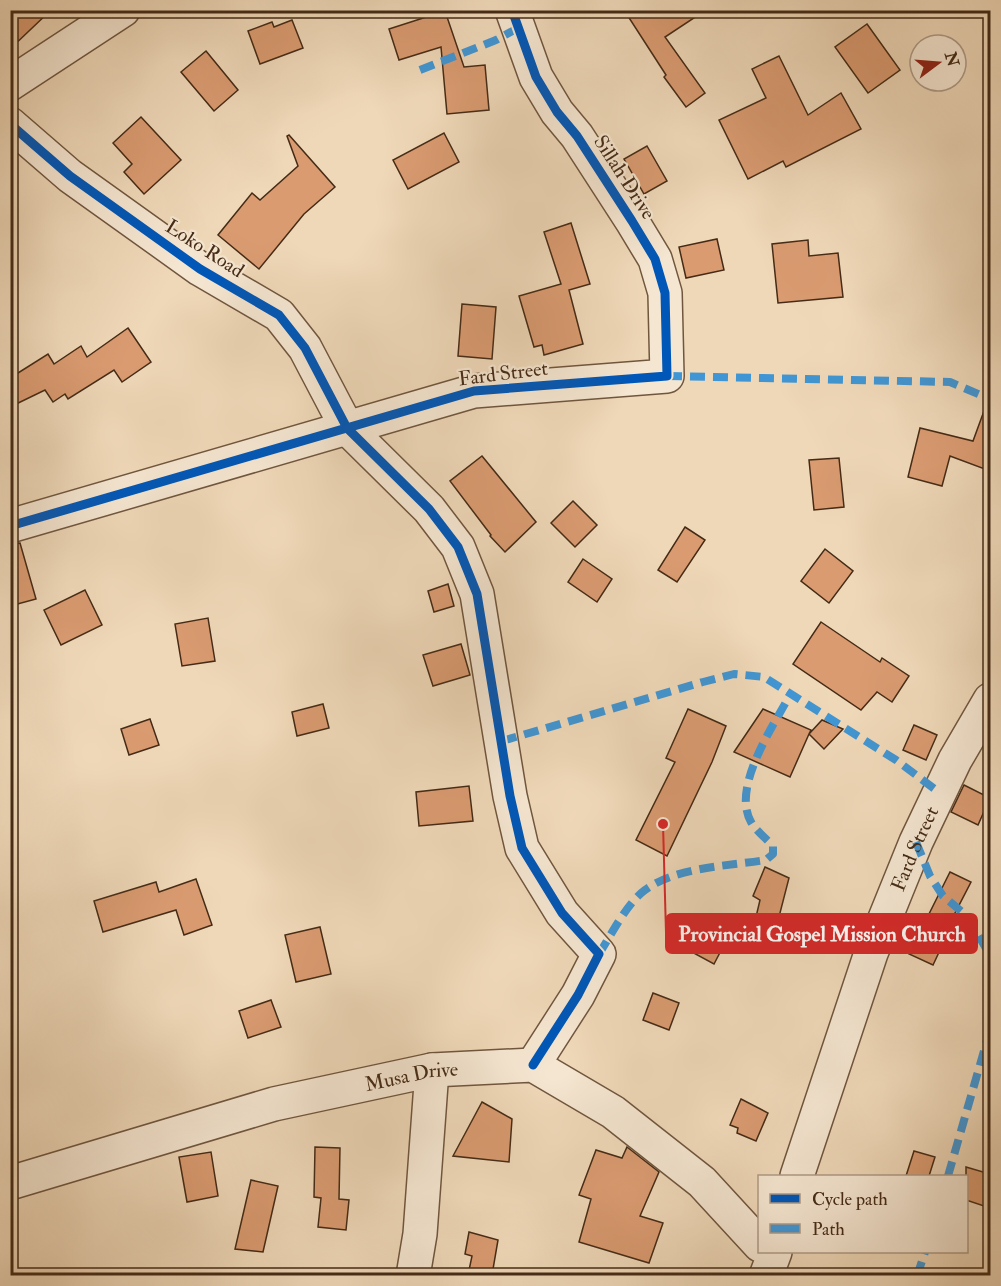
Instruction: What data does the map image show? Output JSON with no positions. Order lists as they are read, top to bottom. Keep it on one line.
{"streets":{"street":["Sillah Drive","Loko Road","Fard Street","Musa Drive"]},"crossings":[["Sillah Drive","Fard Street"],["Loko Road","Fard Street"],["Loko Road","Musa Drive"]],"places":["Provincial Gospel Mission Church"],"legend":["Cycle path","Path"],"north":"right"}
